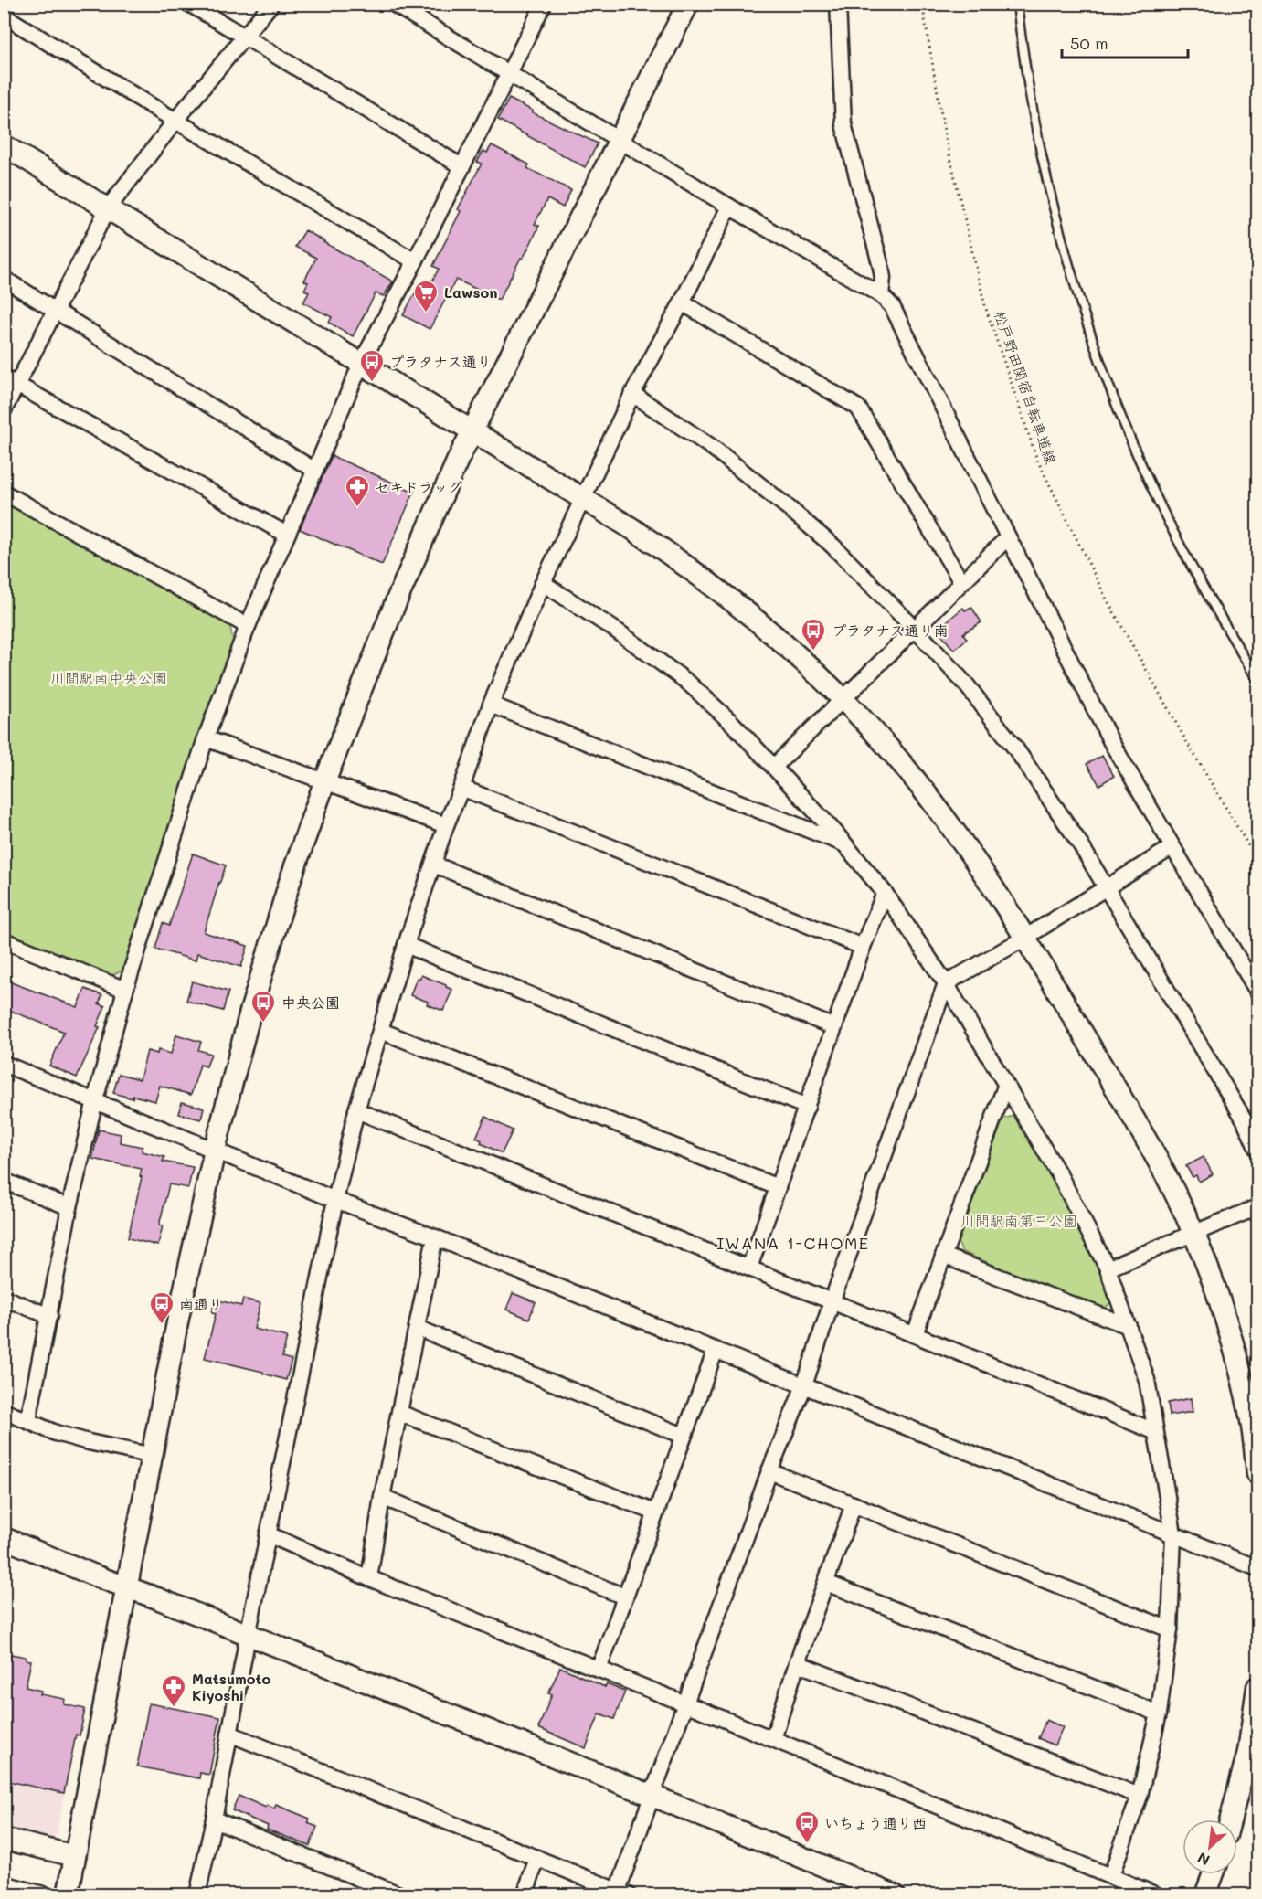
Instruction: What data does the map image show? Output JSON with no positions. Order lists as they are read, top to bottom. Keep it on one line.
{"streets":{"path":["松戸野田関宿自転車道線"]},"districts":["IWANA 1-CHOME"],"parks":["川間駅南中央公園","川間駅南第三公園"],"places":{"supermarket":["Lawson"],"bus stop":["プラタナス通り","プラタナス通り南","中央公園","南通り","いちょう通り西"],"pharmacy":["セキドラッグ","Matsumoto Kiyoshi"]},"scale_bar":"50 m","north":"bottom left"}
